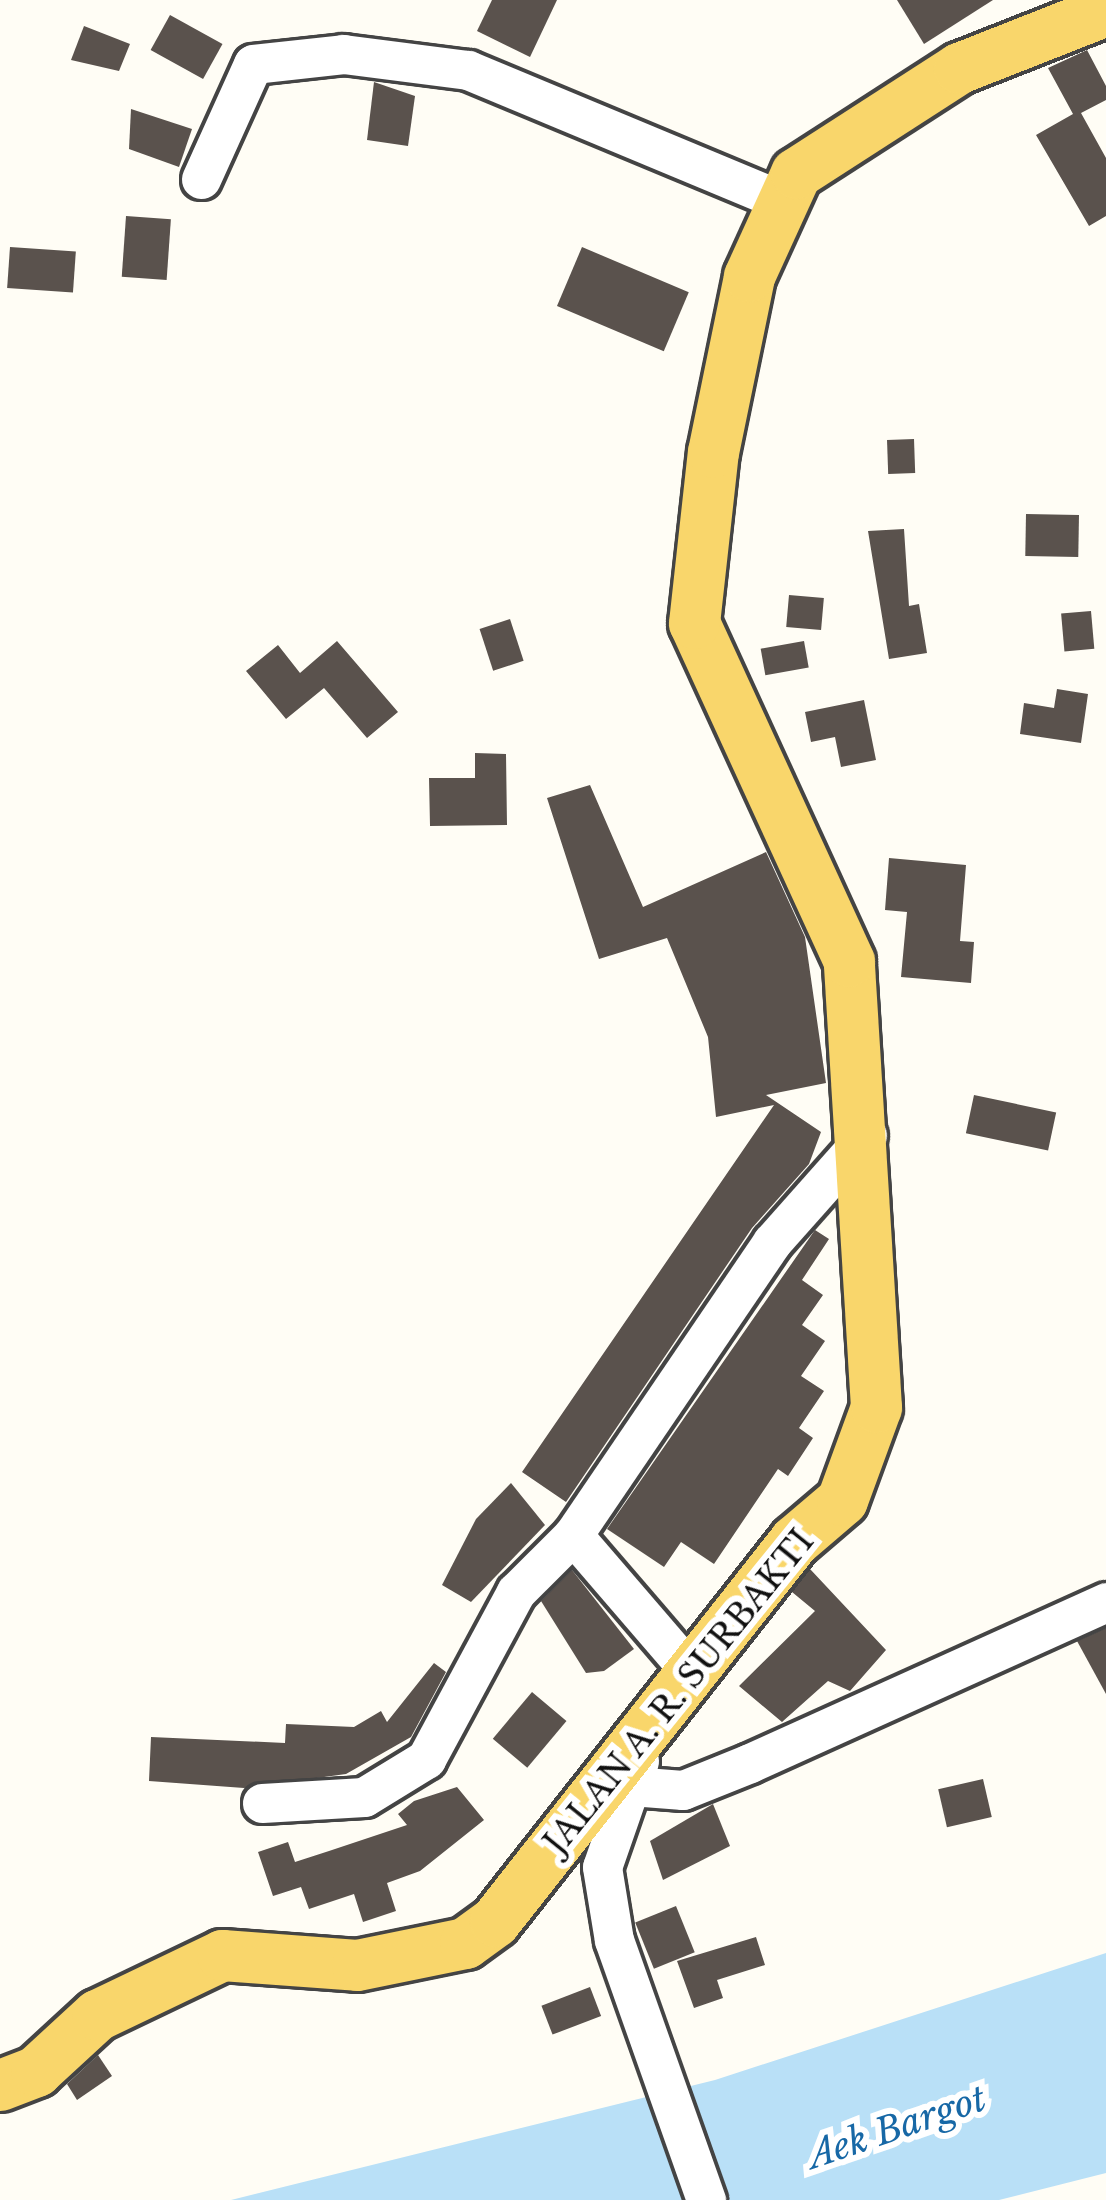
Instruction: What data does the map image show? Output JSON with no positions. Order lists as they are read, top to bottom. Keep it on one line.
{"streets":{"main road":["JALAN A. R. SURBAKTI"]},"water":["Aek Bargot"]}
